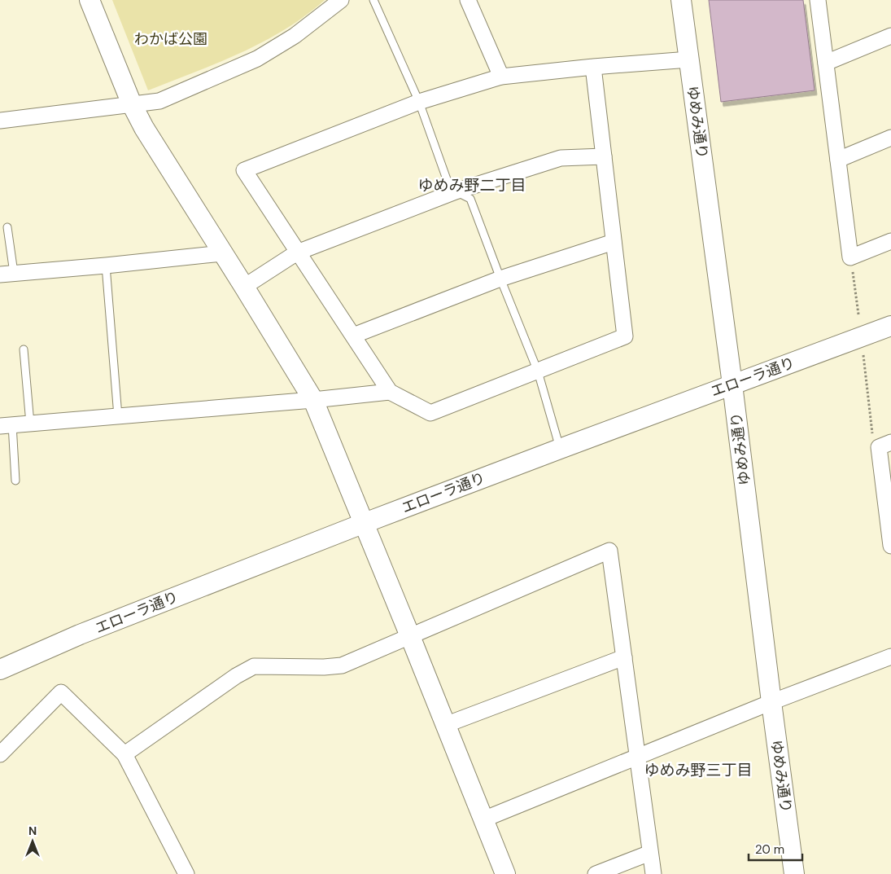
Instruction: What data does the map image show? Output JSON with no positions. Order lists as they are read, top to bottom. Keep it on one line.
{"streets":{"street":["ゆめみ通り","エローラ通り"]},"crossings":[["ゆめみ通り","エローラ通り"]],"districts":["ゆめみ野二丁目","ゆめみ野三丁目"],"parks":["わかば公園"],"scale_bar":"20 m","north":"top"}
